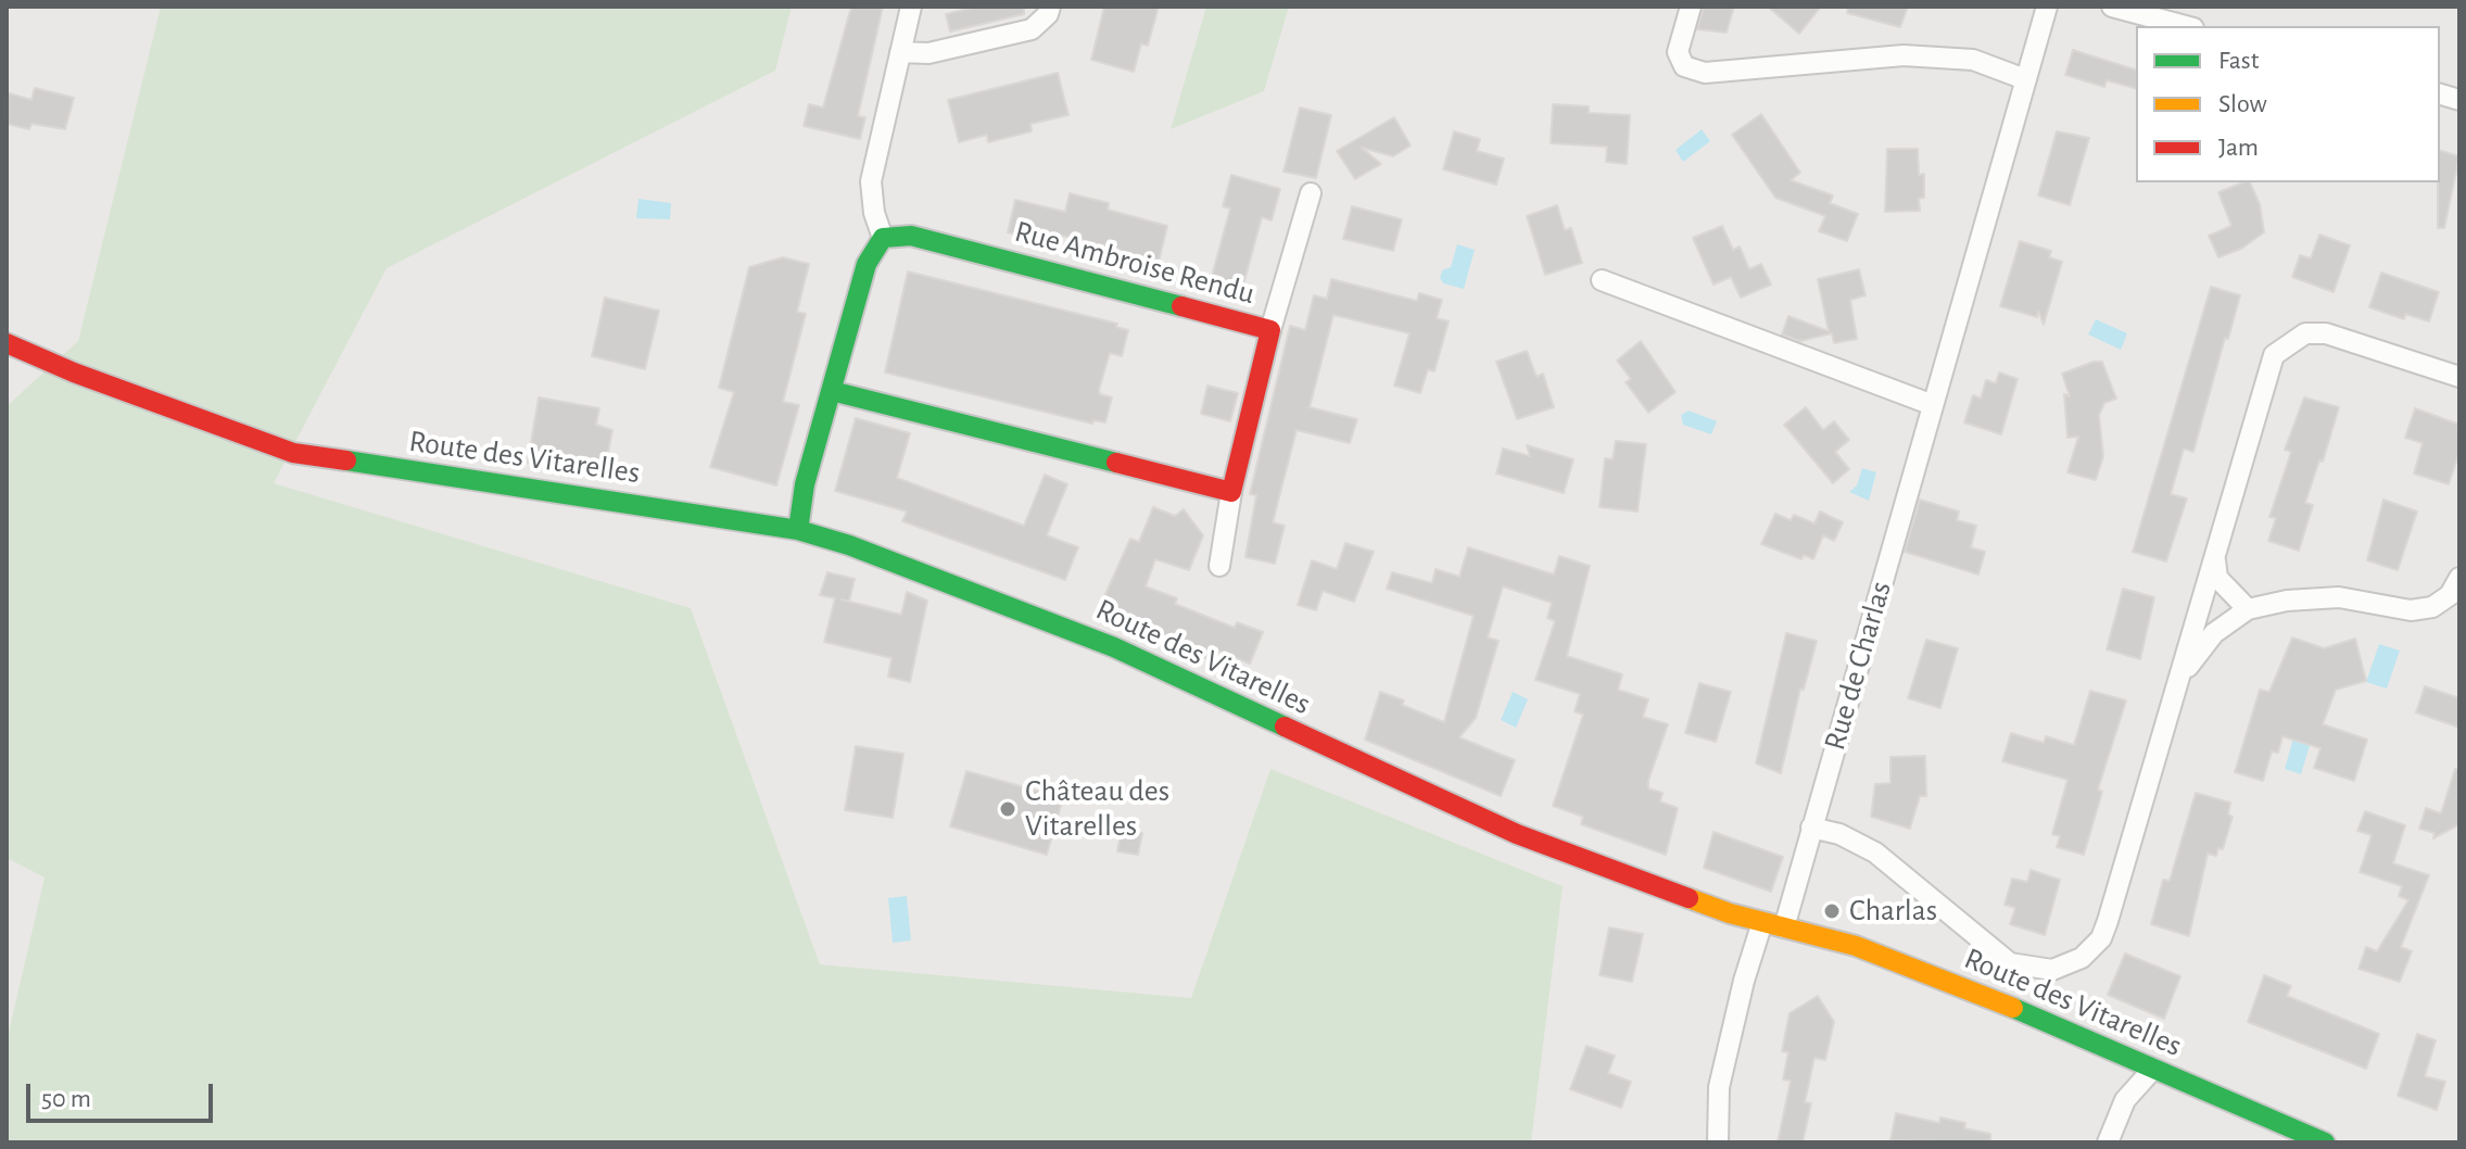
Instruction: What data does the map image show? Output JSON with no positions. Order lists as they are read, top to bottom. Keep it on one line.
{"streets":{"main road":["Rue Ambroise Rendu","Route des Vitarelles"],"street":["Rue de Charlas"]},"crossings":[["Route des Vitarelles","Rue de Charlas"]],"places":["Château des Vitarelles","Charlas"],"legend":["Fast","Slow","Jam"],"scale_bar":"50 m"}
